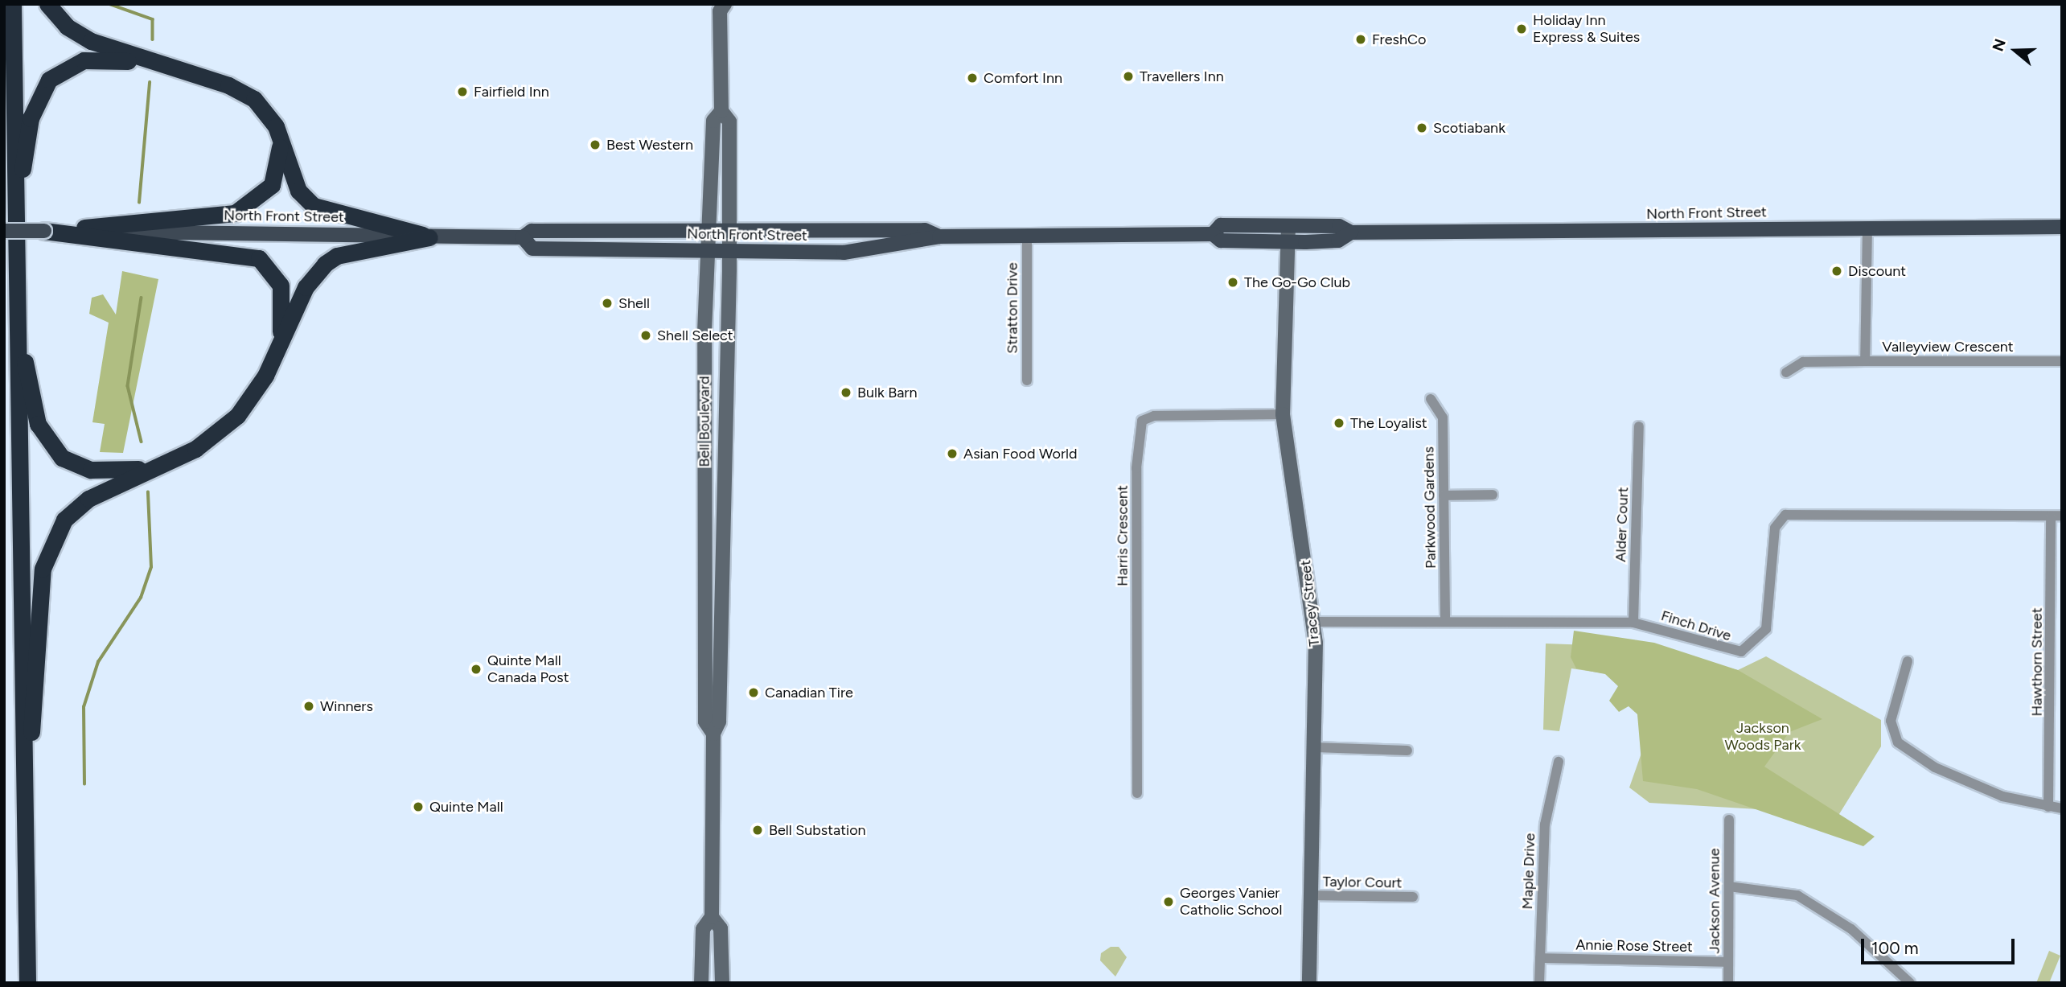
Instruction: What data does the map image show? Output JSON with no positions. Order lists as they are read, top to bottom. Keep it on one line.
{"streets":{"main road":["North Front Street","Bell Boulevard","Tracey Street"],"street":["Stratton Drive","Valleyview Crescent","Parkwood Gardens","Alder Court","Harris Crescent","Finch Drive","Hawthorn Street","Maple Drive","Taylor Court","Jackson Avenue","Annie Rose Street"]},"crossings":[["North Front Street","Stratton Drive"],["North Front Street","Valleyview Crescent"],["North Front Street","Bell Boulevard"],["North Front Street","Tracey Street"],["Parkwood Gardens","Finch Drive"],["Alder Court","Finch Drive"],["Harris Crescent","Tracey Street"],["Tracey Street","Finch Drive"],["Tracey Street","Taylor Court"],["Finch Drive","Hawthorn Street"],["Maple Drive","Annie Rose Street"],["Jackson Avenue","Annie Rose Street"]],"parks":["Jackson Woods Park"],"places":["Holiday Inn Express & Suites","FreshCo","Travellers Inn","Comfort Inn","Fairfield Inn","Scotiabank","Best Western","Discount","The Go-Go Club","Shell","Shell Select","Bulk Barn","The Loyalist","Asian Food World","Quinte Mall Canada Post","Canadian Tire","Winners","Quinte Mall","Bell Substation","Georges Vanier Catholic School"],"scale_bar":"100 m","north":"left"}
